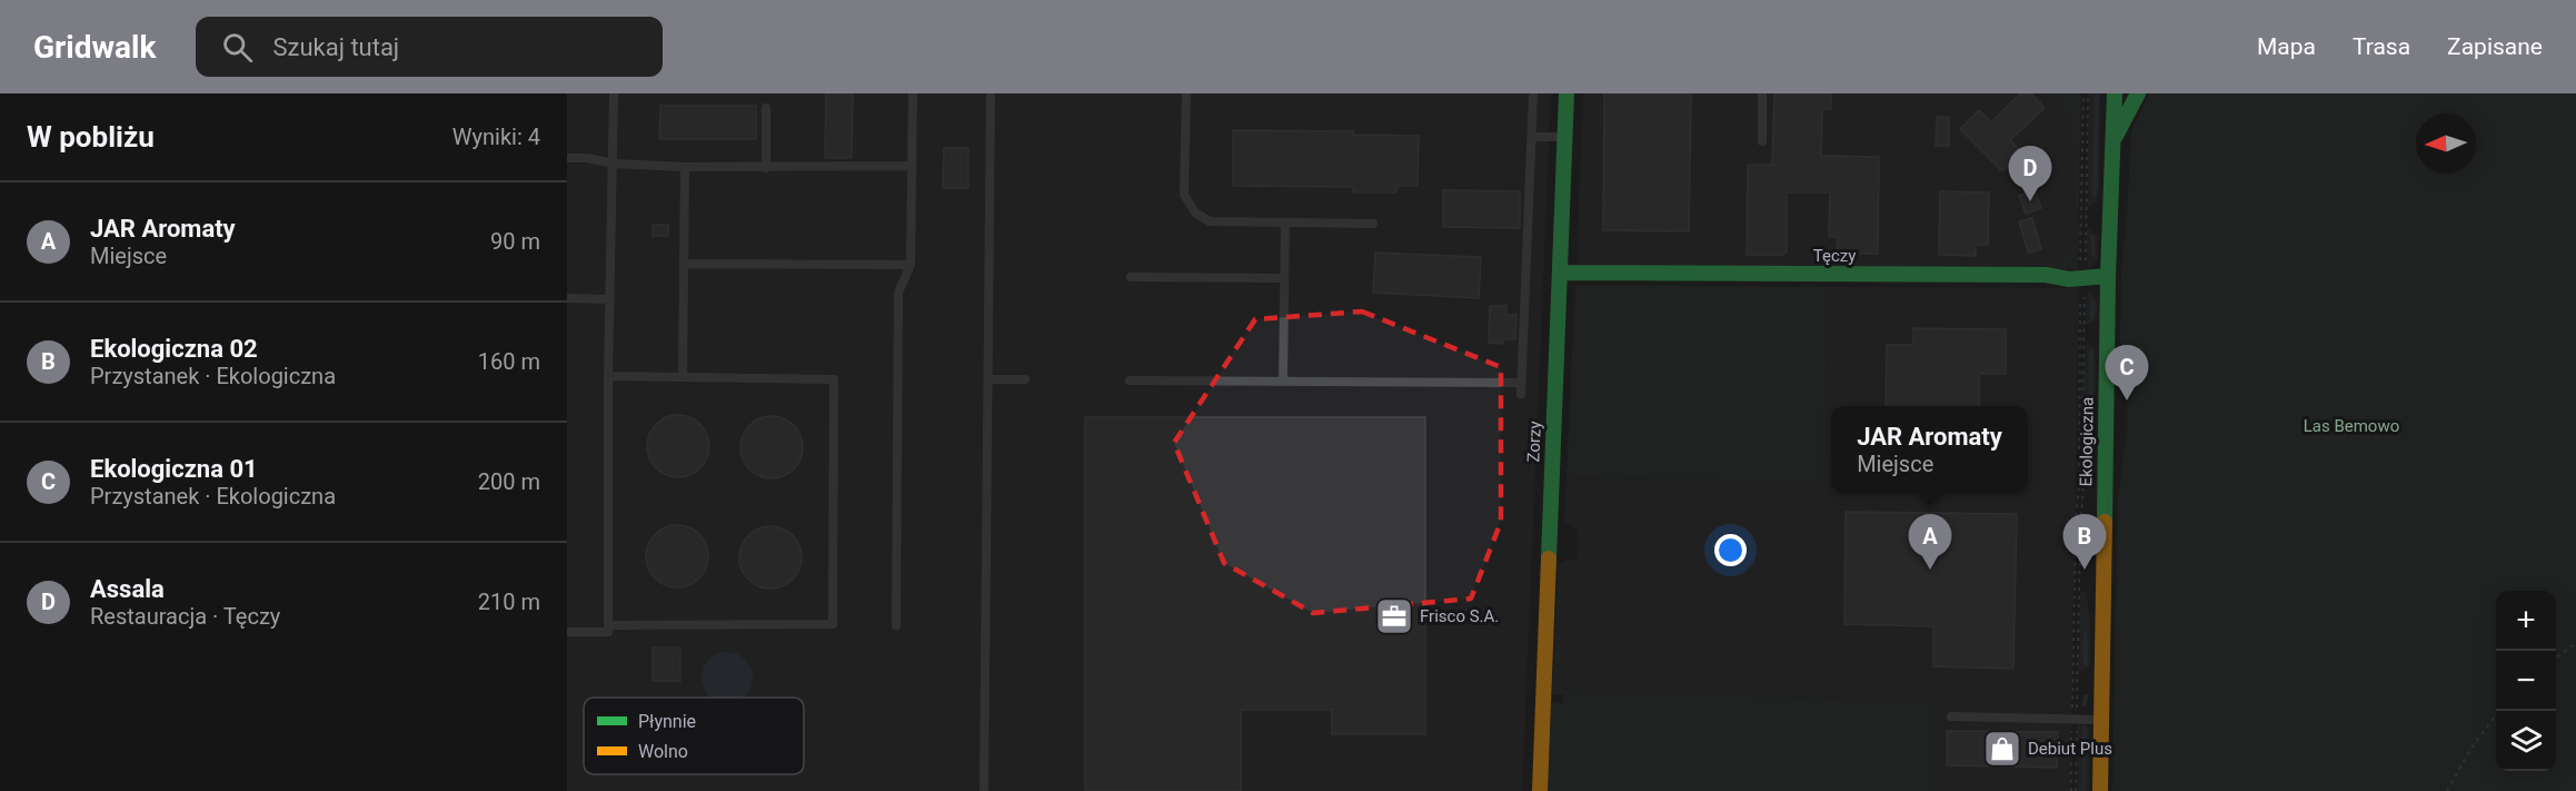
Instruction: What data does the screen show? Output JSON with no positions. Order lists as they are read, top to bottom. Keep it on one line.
{"streets":{"street":["Tęczy","Zorzy","Ekologiczna"]},"crossings":[["Tęczy","Zorzy"],["Tęczy","Ekologiczna"]],"parks":["Las Bemowo"],"places":{"office":["Frisco S.A."],"shop":["Debiut Plus"]},"legend":["Płynnie","Wolno"],"north":"left","page":{"header":"Gridwalk","search":"Szukaj tutaj","nav":["Mapa","Trasa","Zapisane"],"heading":["W pobliżu","Wyniki: 4"],"pins":["D","C","A","B"],"list":[{"mark":"A","name":"JAR Aromaty","note":"Miejsce","value":"90 m"},{"mark":"B","name":"Ekologiczna 02","note":"Przystanek · Ekologiczna","value":"160 m"},{"mark":"C","name":"Ekologiczna 01","note":"Przystanek · Ekologiczna","value":"200 m"},{"mark":"D","name":"Assala","note":"Restauracja · Tęczy","value":"210 m"}],"popup":["JAR Aromaty","Miejsce"],"map_buttons":["+","−"]}}
